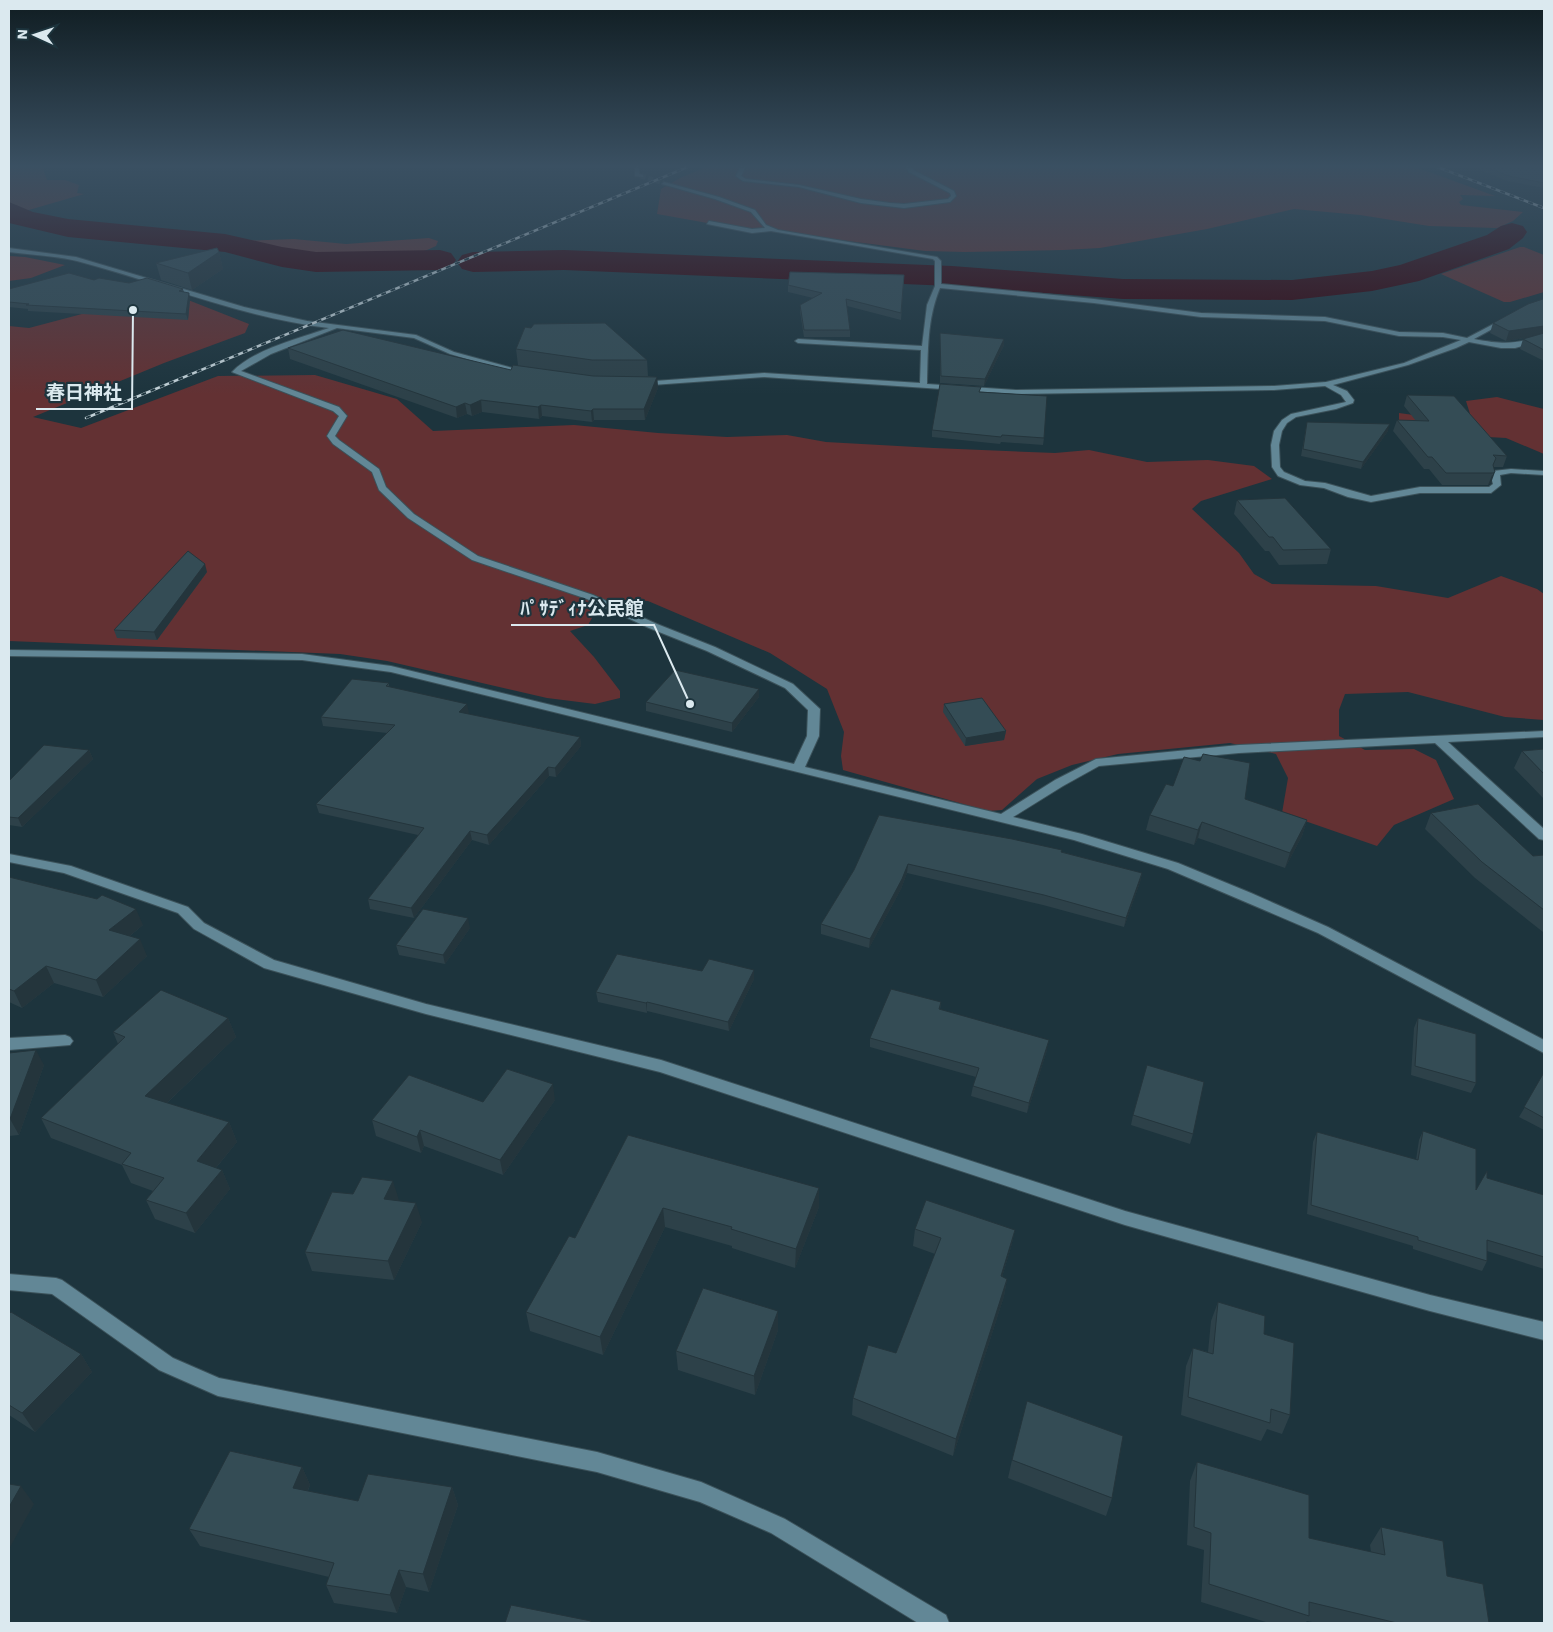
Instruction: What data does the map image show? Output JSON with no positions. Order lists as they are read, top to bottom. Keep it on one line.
{"places":["春日神社","ﾊﾟｻﾃﾞｨﾅ公民館"],"north":"left"}
